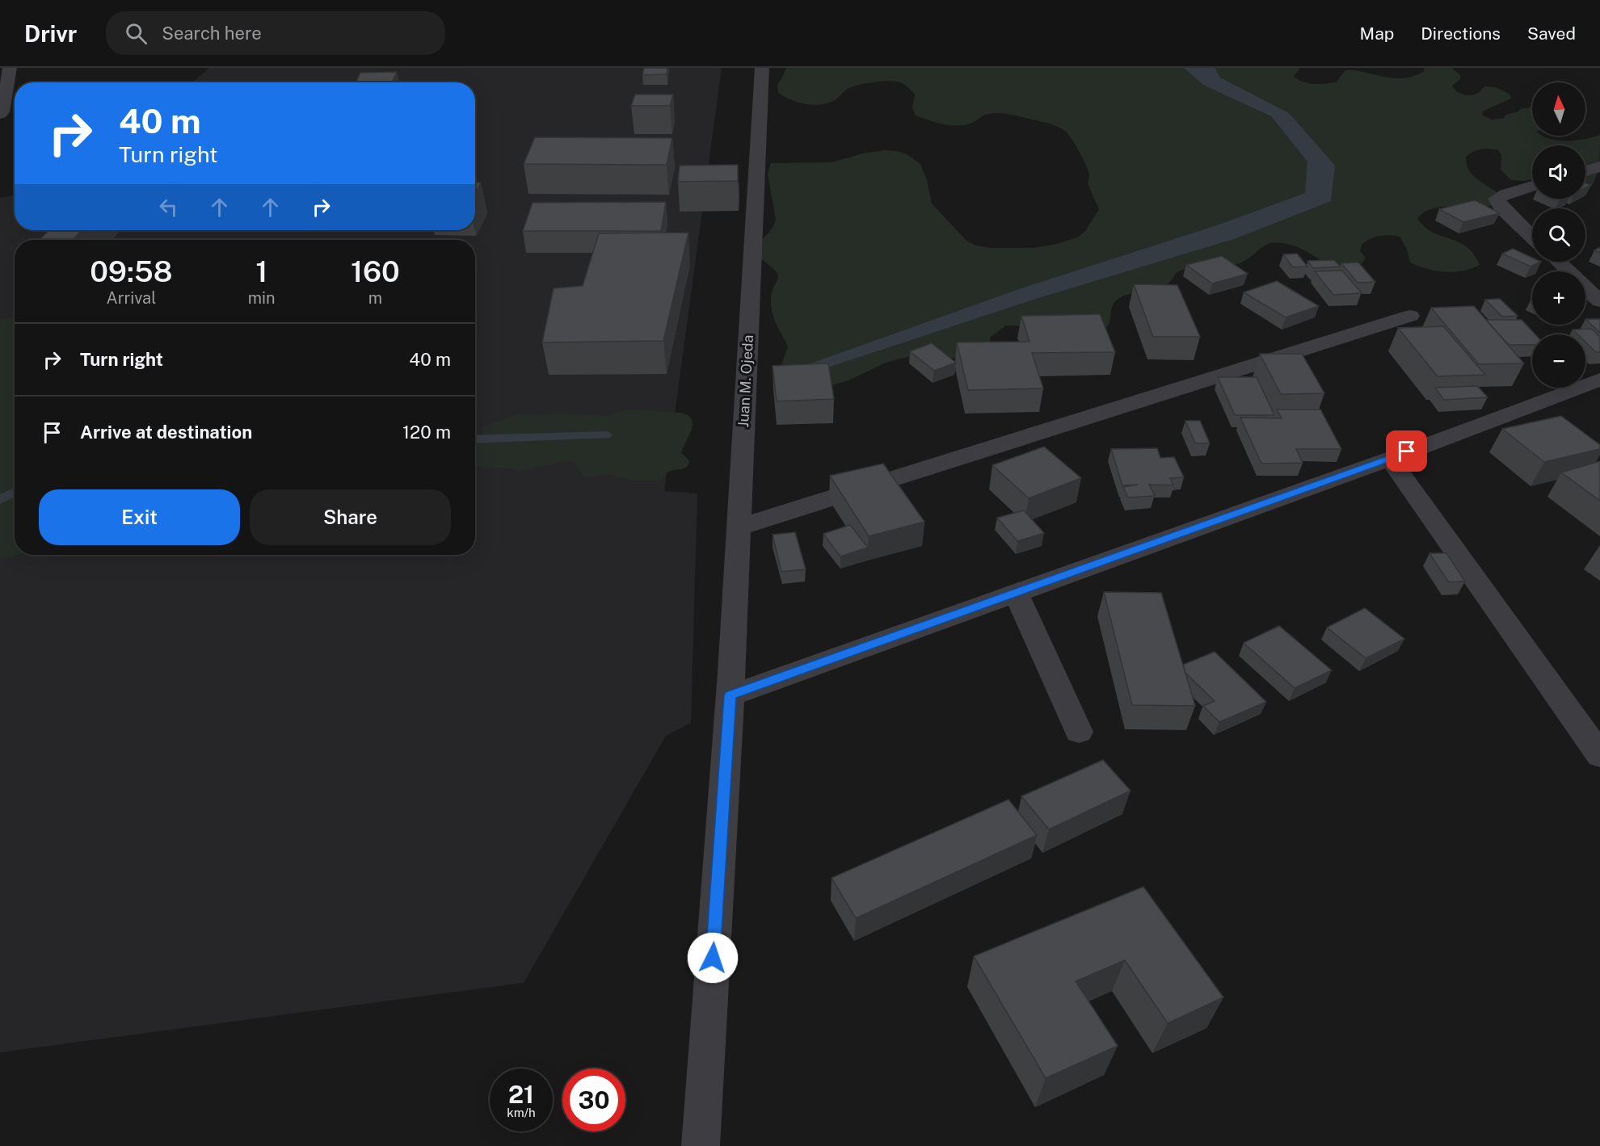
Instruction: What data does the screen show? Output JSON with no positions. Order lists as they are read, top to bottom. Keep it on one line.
{"streets":{"street":["Juan M. Ojeda"]},"north":"top","page":{"header":"Drivr","search":"Search here","nav":["Map","Directions","Saved"],"map_buttons":["+","−"],"turn":["40 m","Turn right"],"eta":["09:58","Arrival","1","min","160","m"],"list":[{"name":"Turn right","value":"40 m"},{"name":"Arrive at destination","value":"120 m"}],"buttons":["Exit","Share"],"speed":"21 km/h","limit":"30"}}
